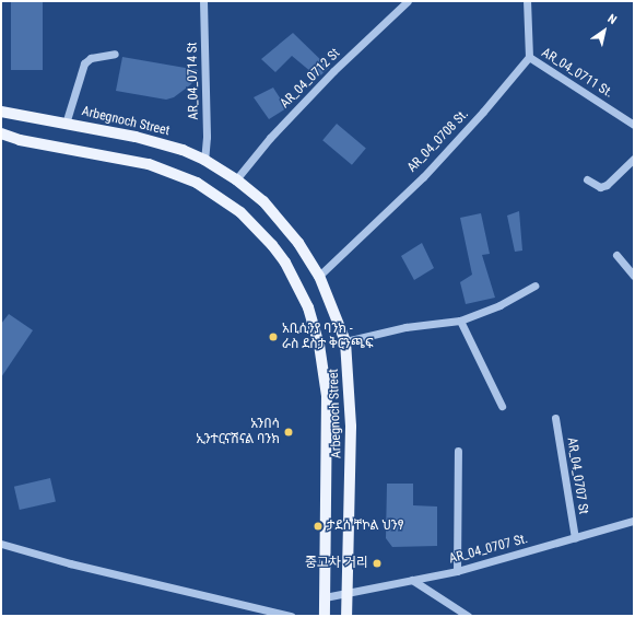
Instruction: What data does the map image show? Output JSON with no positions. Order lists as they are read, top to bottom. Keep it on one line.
{"streets":{"main road":["Arbegnoch Street"],"street":["AR_04_0711 St.","AR_04_0712 St","AR_04_0714 St","AR_04_0708 St.","AR_04_0707 St","AR_04_0707 St."]},"crossings":[["AR_04_0711 St.","AR_04_0708 St."],["AR_04_0712 St","Arbegnoch Street"],["AR_04_0714 St","Arbegnoch Street"],["Arbegnoch Street","AR_04_0708 St."],["Arbegnoch Street","AR_04_0707 St."],["AR_04_0707 St","AR_04_0707 St."]],"places":["አቢሲንያ ባንክ - ራስ ደስታ ቅርንጫፍ","አንበሳ ኢንተርናሽናል ባንክ","ታደሰ ቸኮል ህንፃ","중고차 거리"],"north":"top right"}
